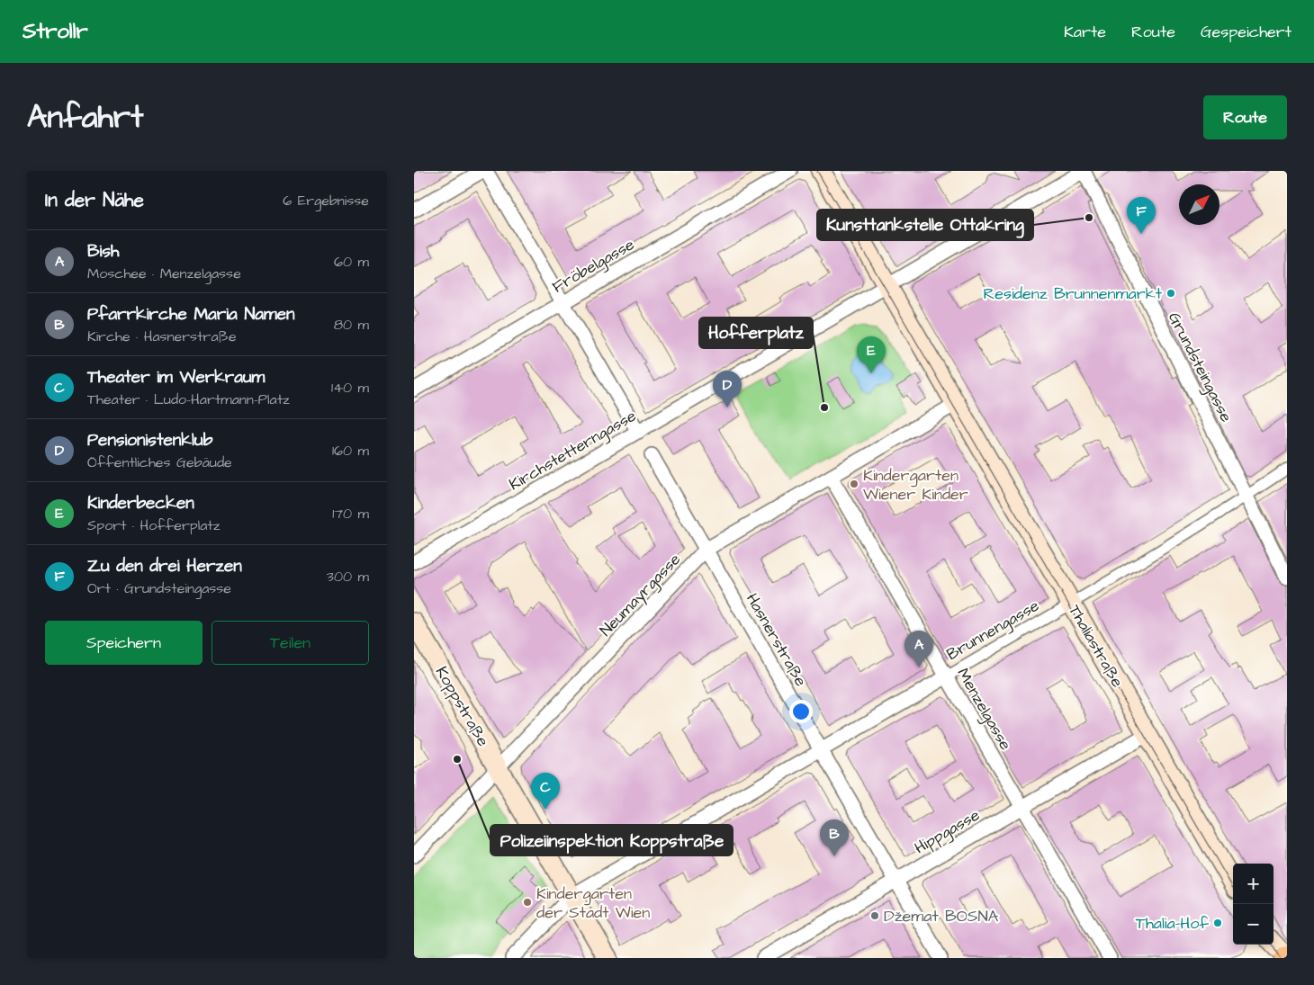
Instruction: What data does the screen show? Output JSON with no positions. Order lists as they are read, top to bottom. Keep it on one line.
{"streets":{"main road":["Thaliastraße","Koppstraße"],"street":["Fröbelgasse","Grundsteingasse","Kirchstetterngasse","Neumayrgasse","Brunnengasse","Hasnerstraße","Menzelgasse","Hippgasse"]},"crossings":[["Grundsteingasse","Brunnengasse"],["Kirchstetterngasse","Thaliastraße"],["Neumayrgasse","Hasnerstraße"],["Neumayrgasse","Thaliastraße"],["Neumayrgasse","Koppstraße"],["Neumayrgasse","Menzelgasse"],["Brunnengasse","Hasnerstraße"],["Brunnengasse","Thaliastraße"],["Brunnengasse","Koppstraße"],["Brunnengasse","Menzelgasse"],["Hasnerstraße","Hippgasse"],["Thaliastraße","Hippgasse"],["Menzelgasse","Hippgasse"]],"places":["Kunsttankstelle Ottakring","Residenz Brunnenmarkt","Hofferplatz","Kindergarten Wiener Kinder","Polizeiinspektion Koppstraße","Kindergarten der Stadt Wien","Džemat BOSNA","Thalia-Hof"],"north":"top right","page":{"header":"Strollr","nav":["Karte","Route","Gespeichert"],"title":"Anfahrt","buttons":["Route",["Speichern","Teilen"]],"heading":["In der Nähe","6 Ergebnisse"],"pins":["F","E","D","A","C","B"],"list":[{"mark":"A","name":"Bish","note":"Moschee · Menzelgasse","value":"60 m"},{"mark":"B","name":"Pfarrkirche Maria Namen","note":"Kirche · Hasnerstraße","value":"80 m"},{"mark":"C","name":"Theater im Werkraum","note":"Theater · Ludo-Hartmann-Platz","value":"140 m"},{"mark":"D","name":"Pensionistenklub","note":"Öffentliches Gebäude","value":"160 m"},{"mark":"E","name":"Kinderbecken","note":"Sport · Hofferplatz","value":"170 m"},{"mark":"F","name":"Zu den drei Herzen","note":"Ort · Grundsteingasse","value":"300 m"}],"map_buttons":["+","−"]}}
